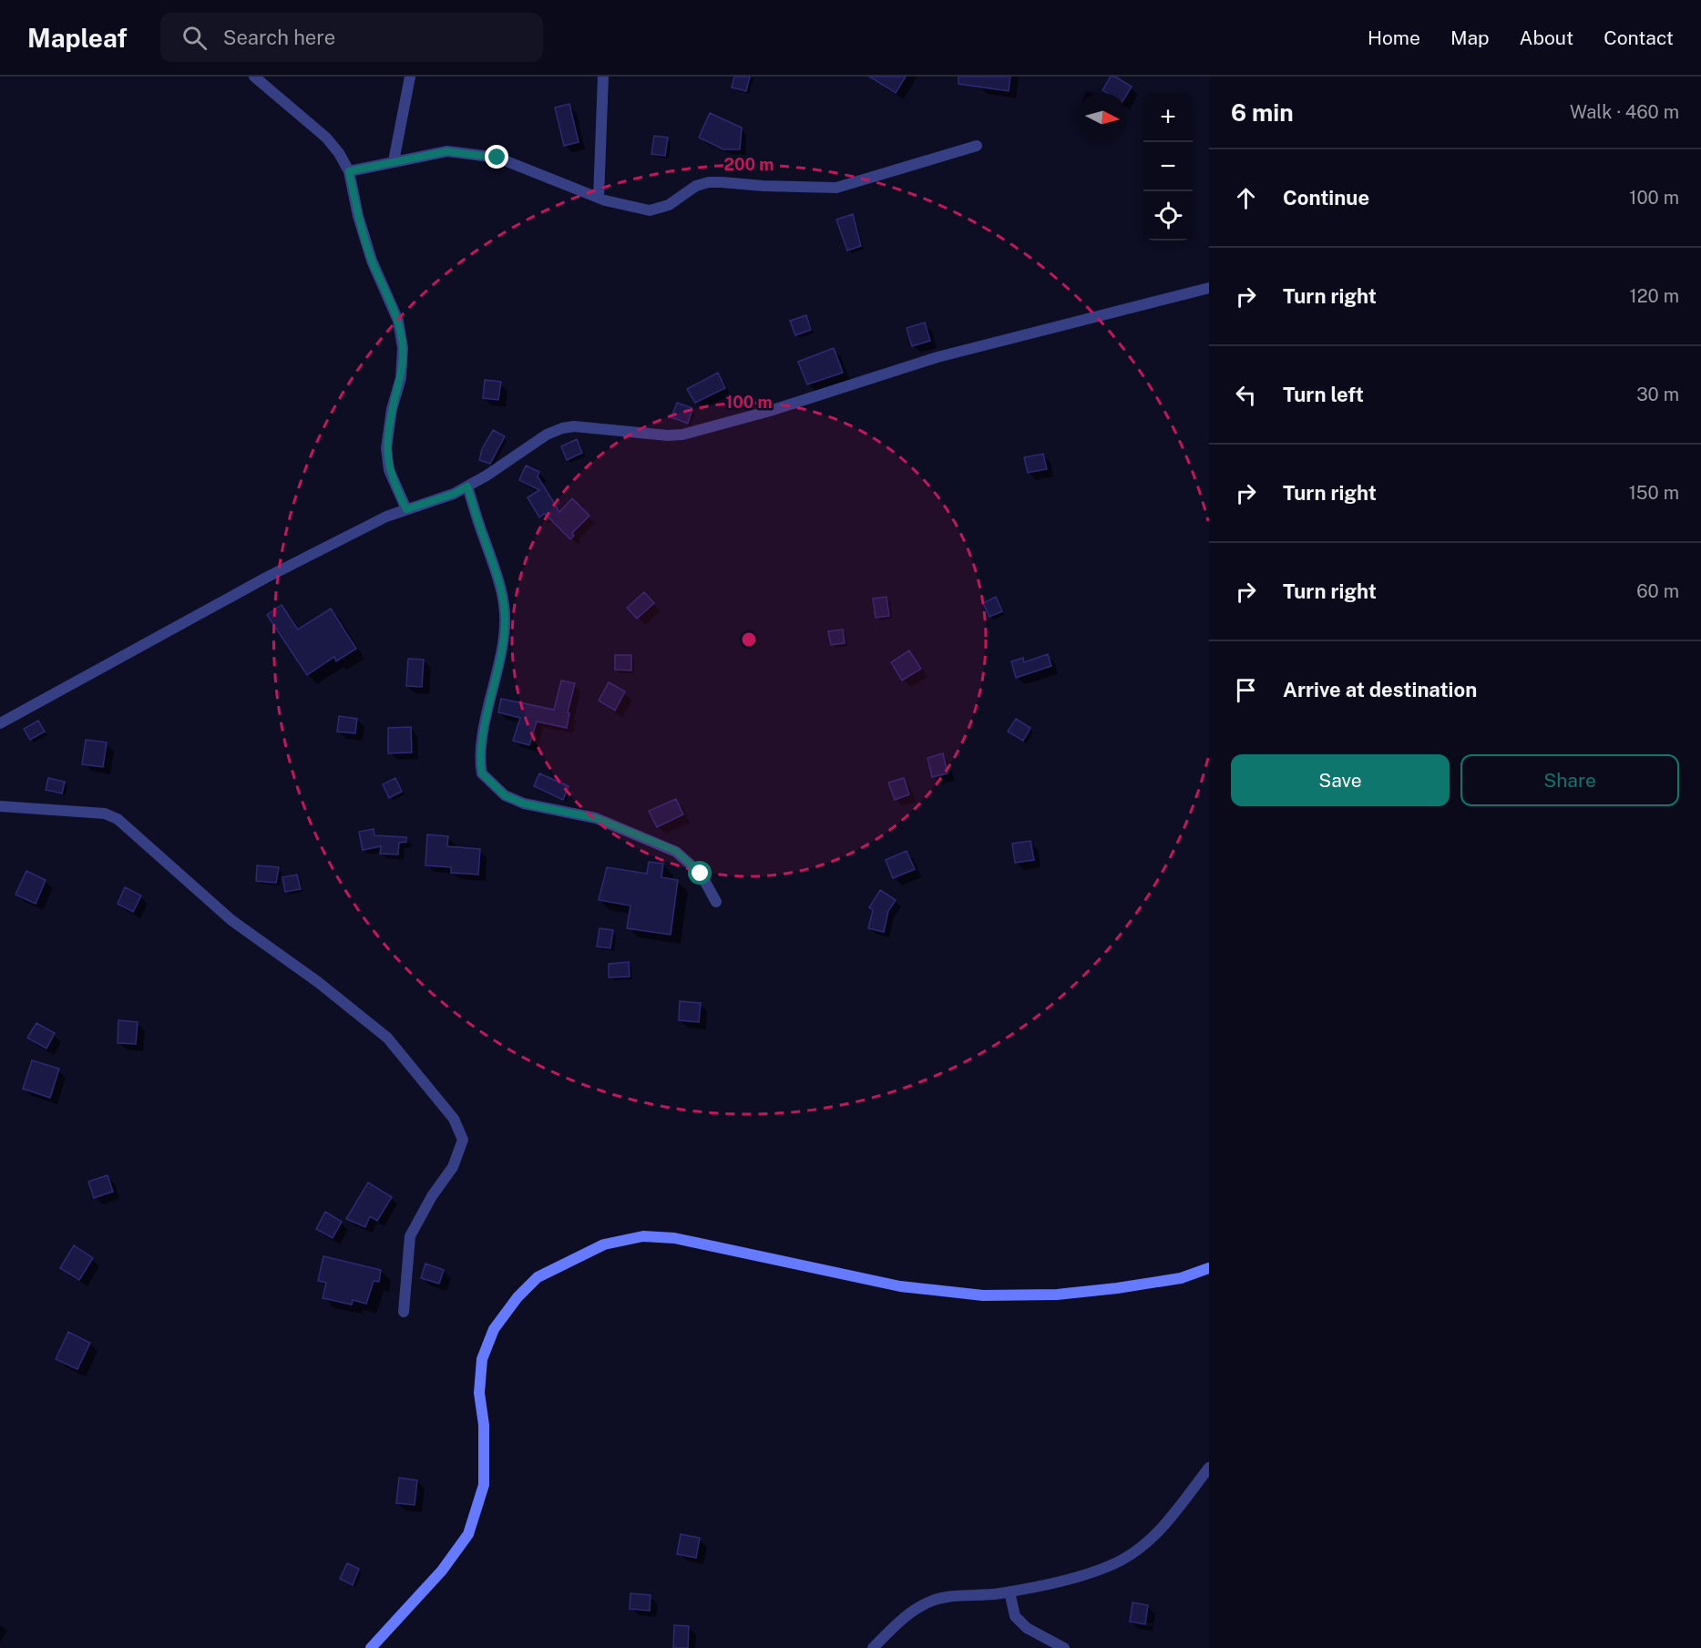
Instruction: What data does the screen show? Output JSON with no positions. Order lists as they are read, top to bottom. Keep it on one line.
{"north":"right","page":{"header":"Mapleaf","search":"Search here","nav":["Home","Map","About","Contact"],"heading":["6 min","Walk · 460 m"],"map_buttons":["+","−"],"list":[["Continue","100 m"],["Turn right","120 m"],["Turn left","30 m"],["Turn right","150 m"],["Turn right","60 m"],"Arrive at destination"],"buttons":["Save","Share"]},"rings":["200 m","100 m"]}
